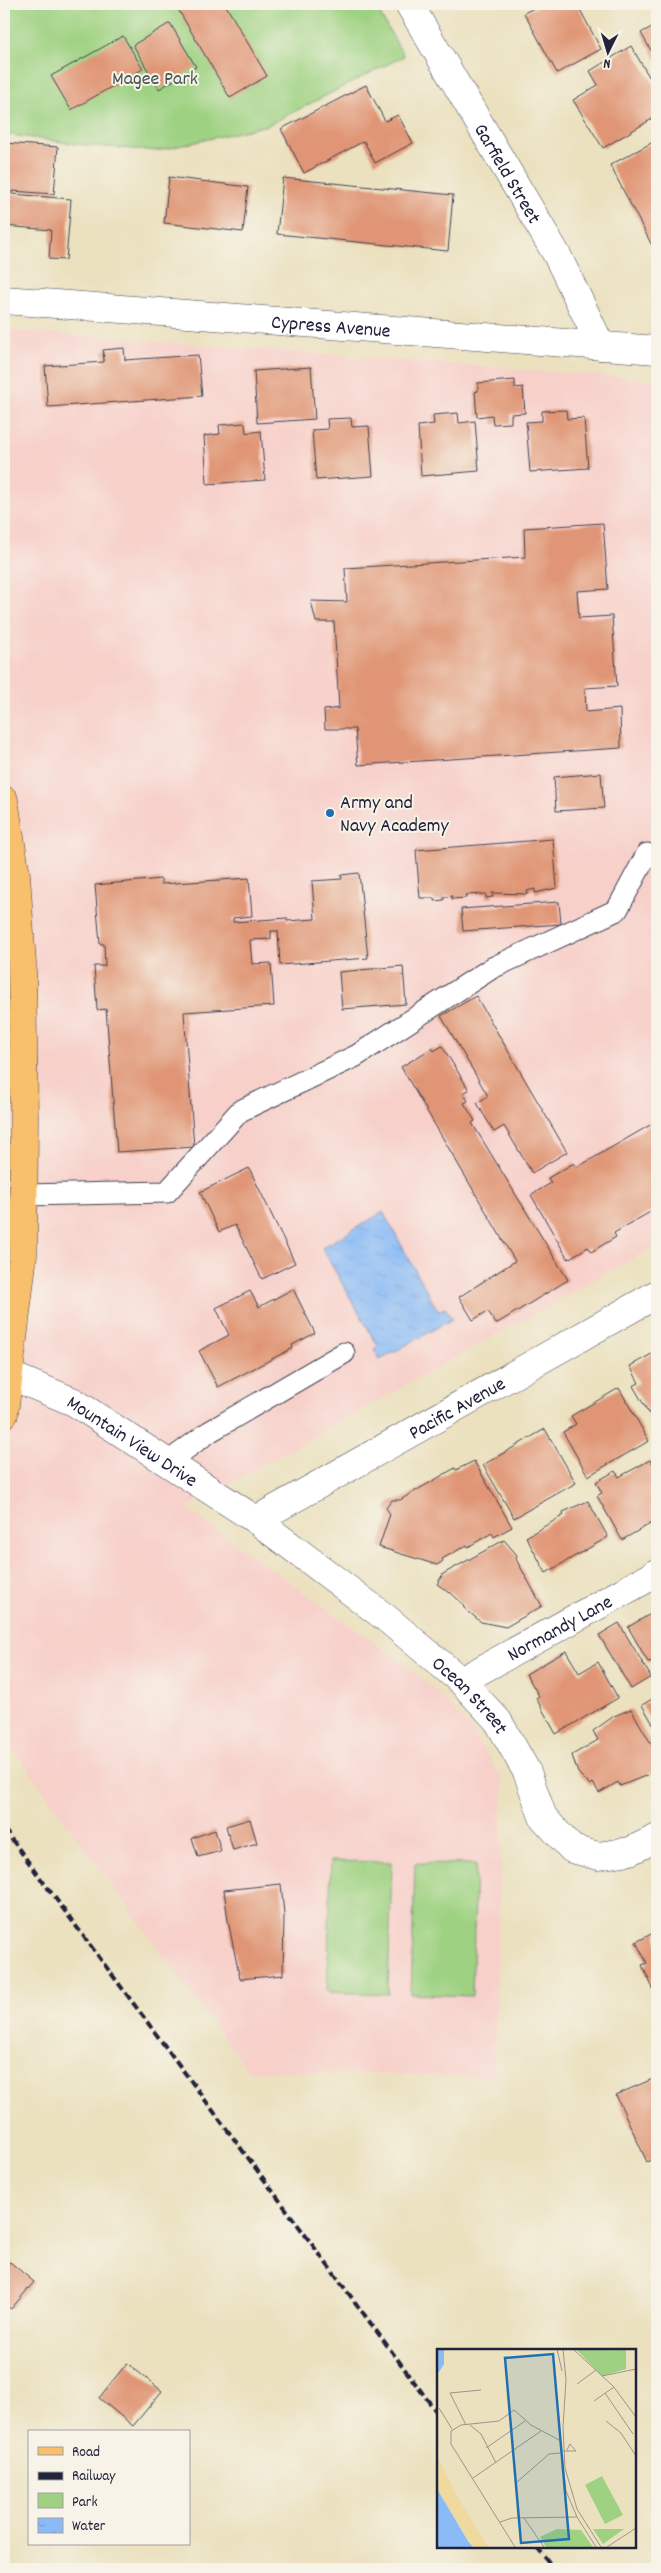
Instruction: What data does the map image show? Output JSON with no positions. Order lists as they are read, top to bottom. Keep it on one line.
{"streets":{"street":["Garfield Street","Cypress Avenue","Pacific Avenue","Mountain View Drive","Normandy Lane","Ocean Street"]},"crossings":[["Garfield Street","Cypress Avenue"],["Pacific Avenue","Mountain View Drive"],["Pacific Avenue","Ocean Street"],["Mountain View Drive","Ocean Street"],["Normandy Lane","Ocean Street"]],"parks":["Magee Park"],"places":["Army and Navy Academy"],"legend":["Road","Railway","Park","Water"],"north":"bottom"}
